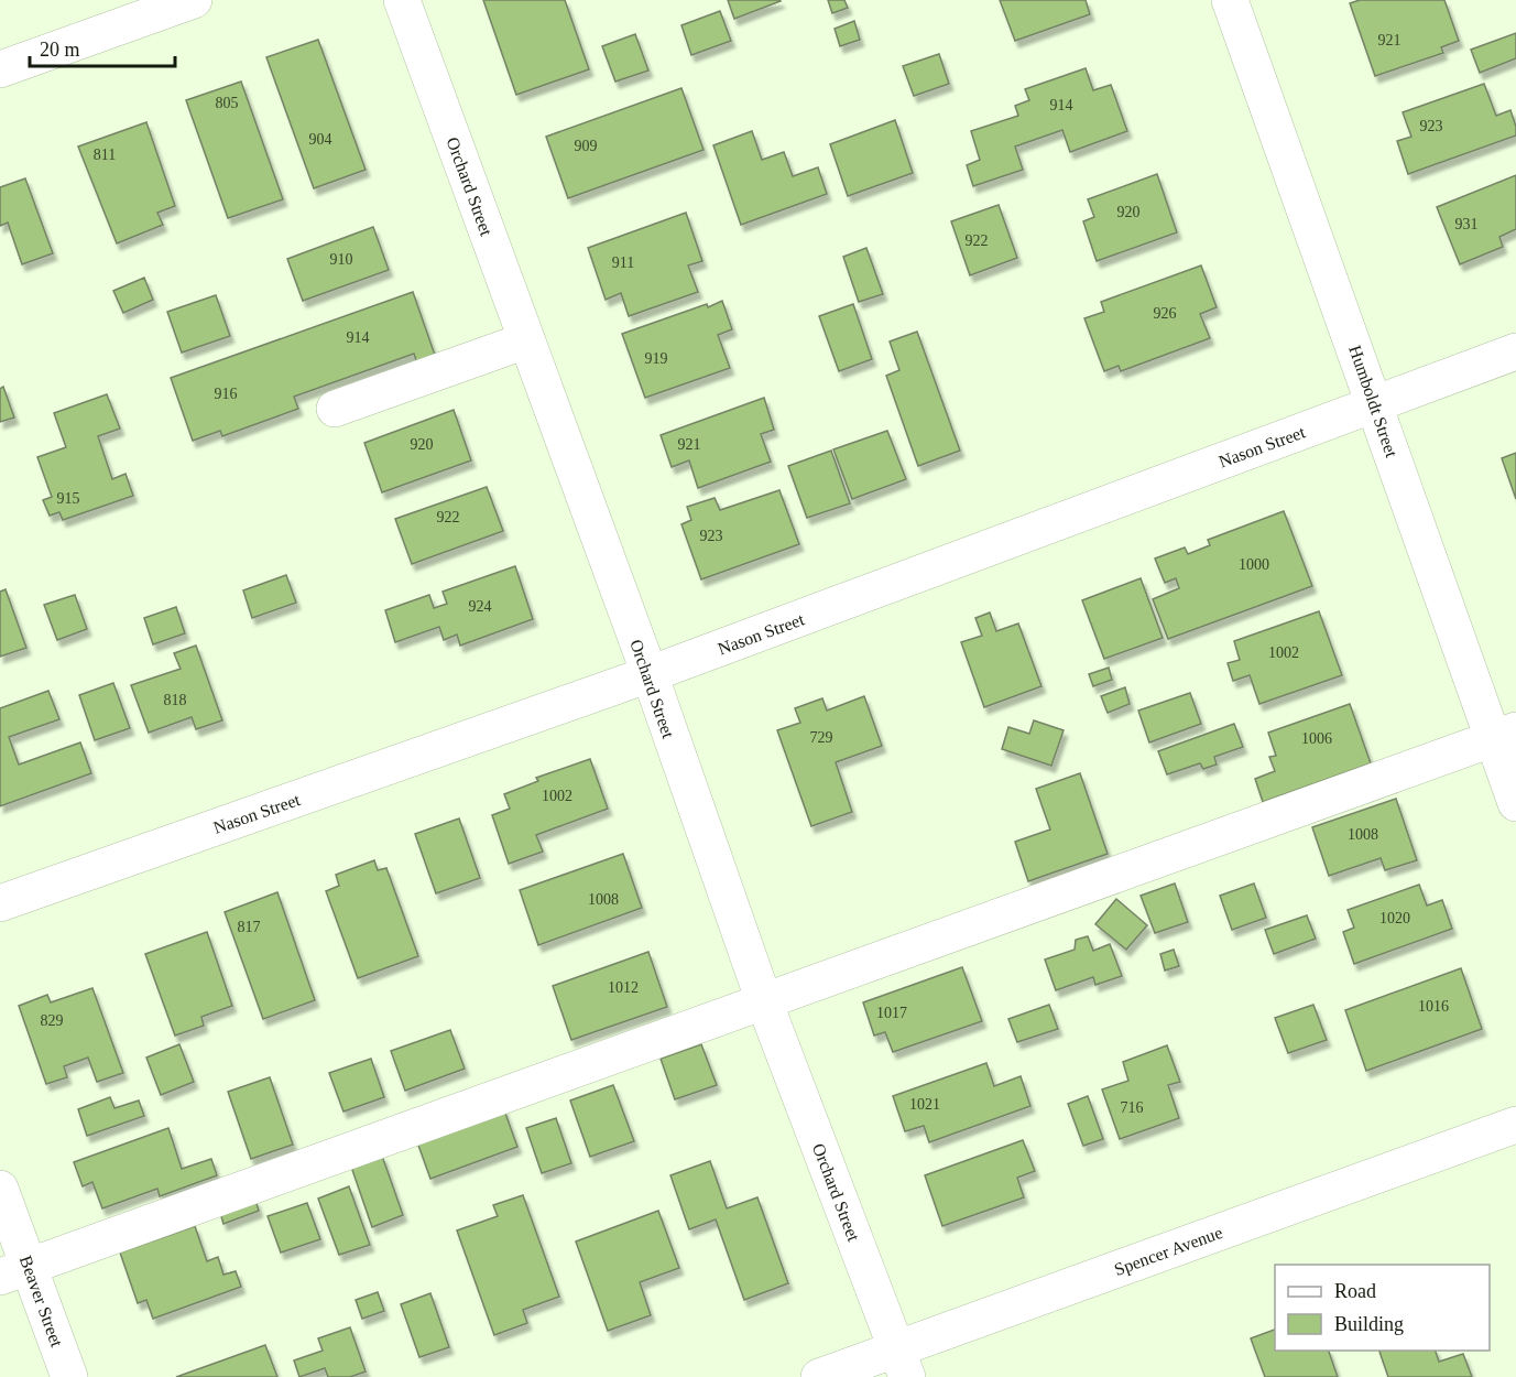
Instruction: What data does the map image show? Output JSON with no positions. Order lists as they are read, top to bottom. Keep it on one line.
{"streets":{"street":["Orchard Street","Humboldt Street","Nason Street","Spencer Avenue","Beaver Street"]},"crossings":[["Orchard Street","Nason Street"],["Orchard Street","Spencer Avenue"],["Humboldt Street","Nason Street"]],"house_numbers":["921","805","914","923","904","909","811","920","931","922","910","911","926","914","919","916","920","921","915","922","923","1000","924","1002","818","729","1006","1002","1008","1008","1020","817","1012","1016","1017","829","1021","716"],"legend":["Road","Building"],"scale_bar":"20 m"}
